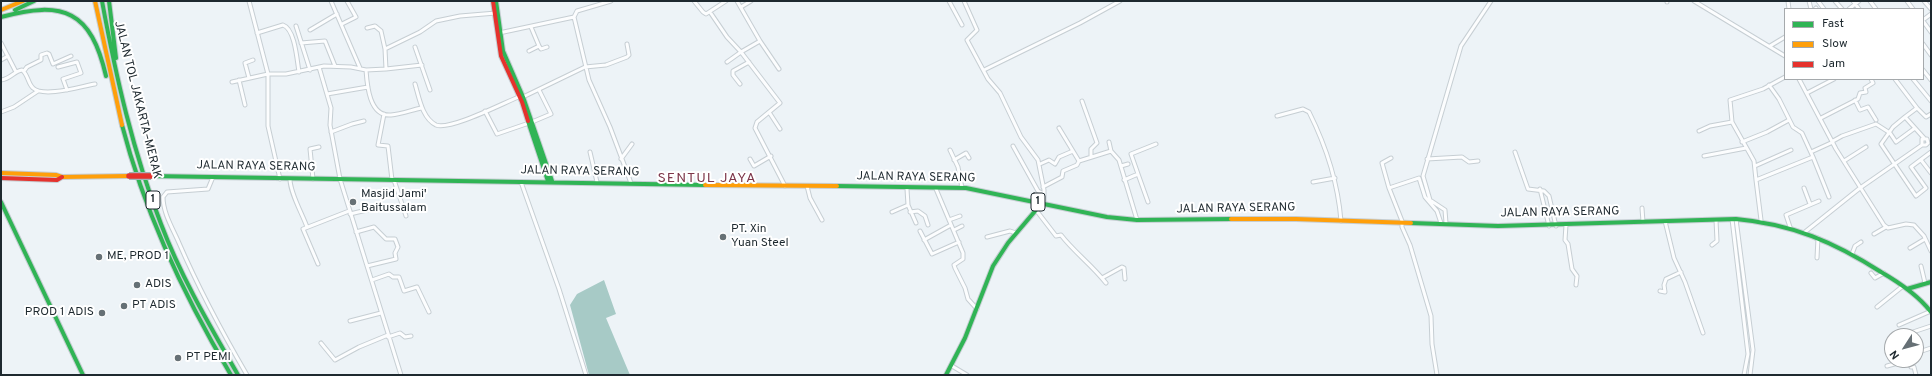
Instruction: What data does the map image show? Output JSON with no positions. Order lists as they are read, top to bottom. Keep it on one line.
{"streets":{"main road":["JALAN TOL JAKARTA–MERAK","JALAN RAYA SERANG","1"]},"districts":["SENTUL JAYA"],"places":["Masjid Jami' Baitussalam","PT. Xin Yuan Steel","ME, PROD 1","ADIS","PT ADIS","PROD 1 ADIS","PT PEMI"],"legend":["Fast","Slow","Jam"],"north":"bottom left"}
